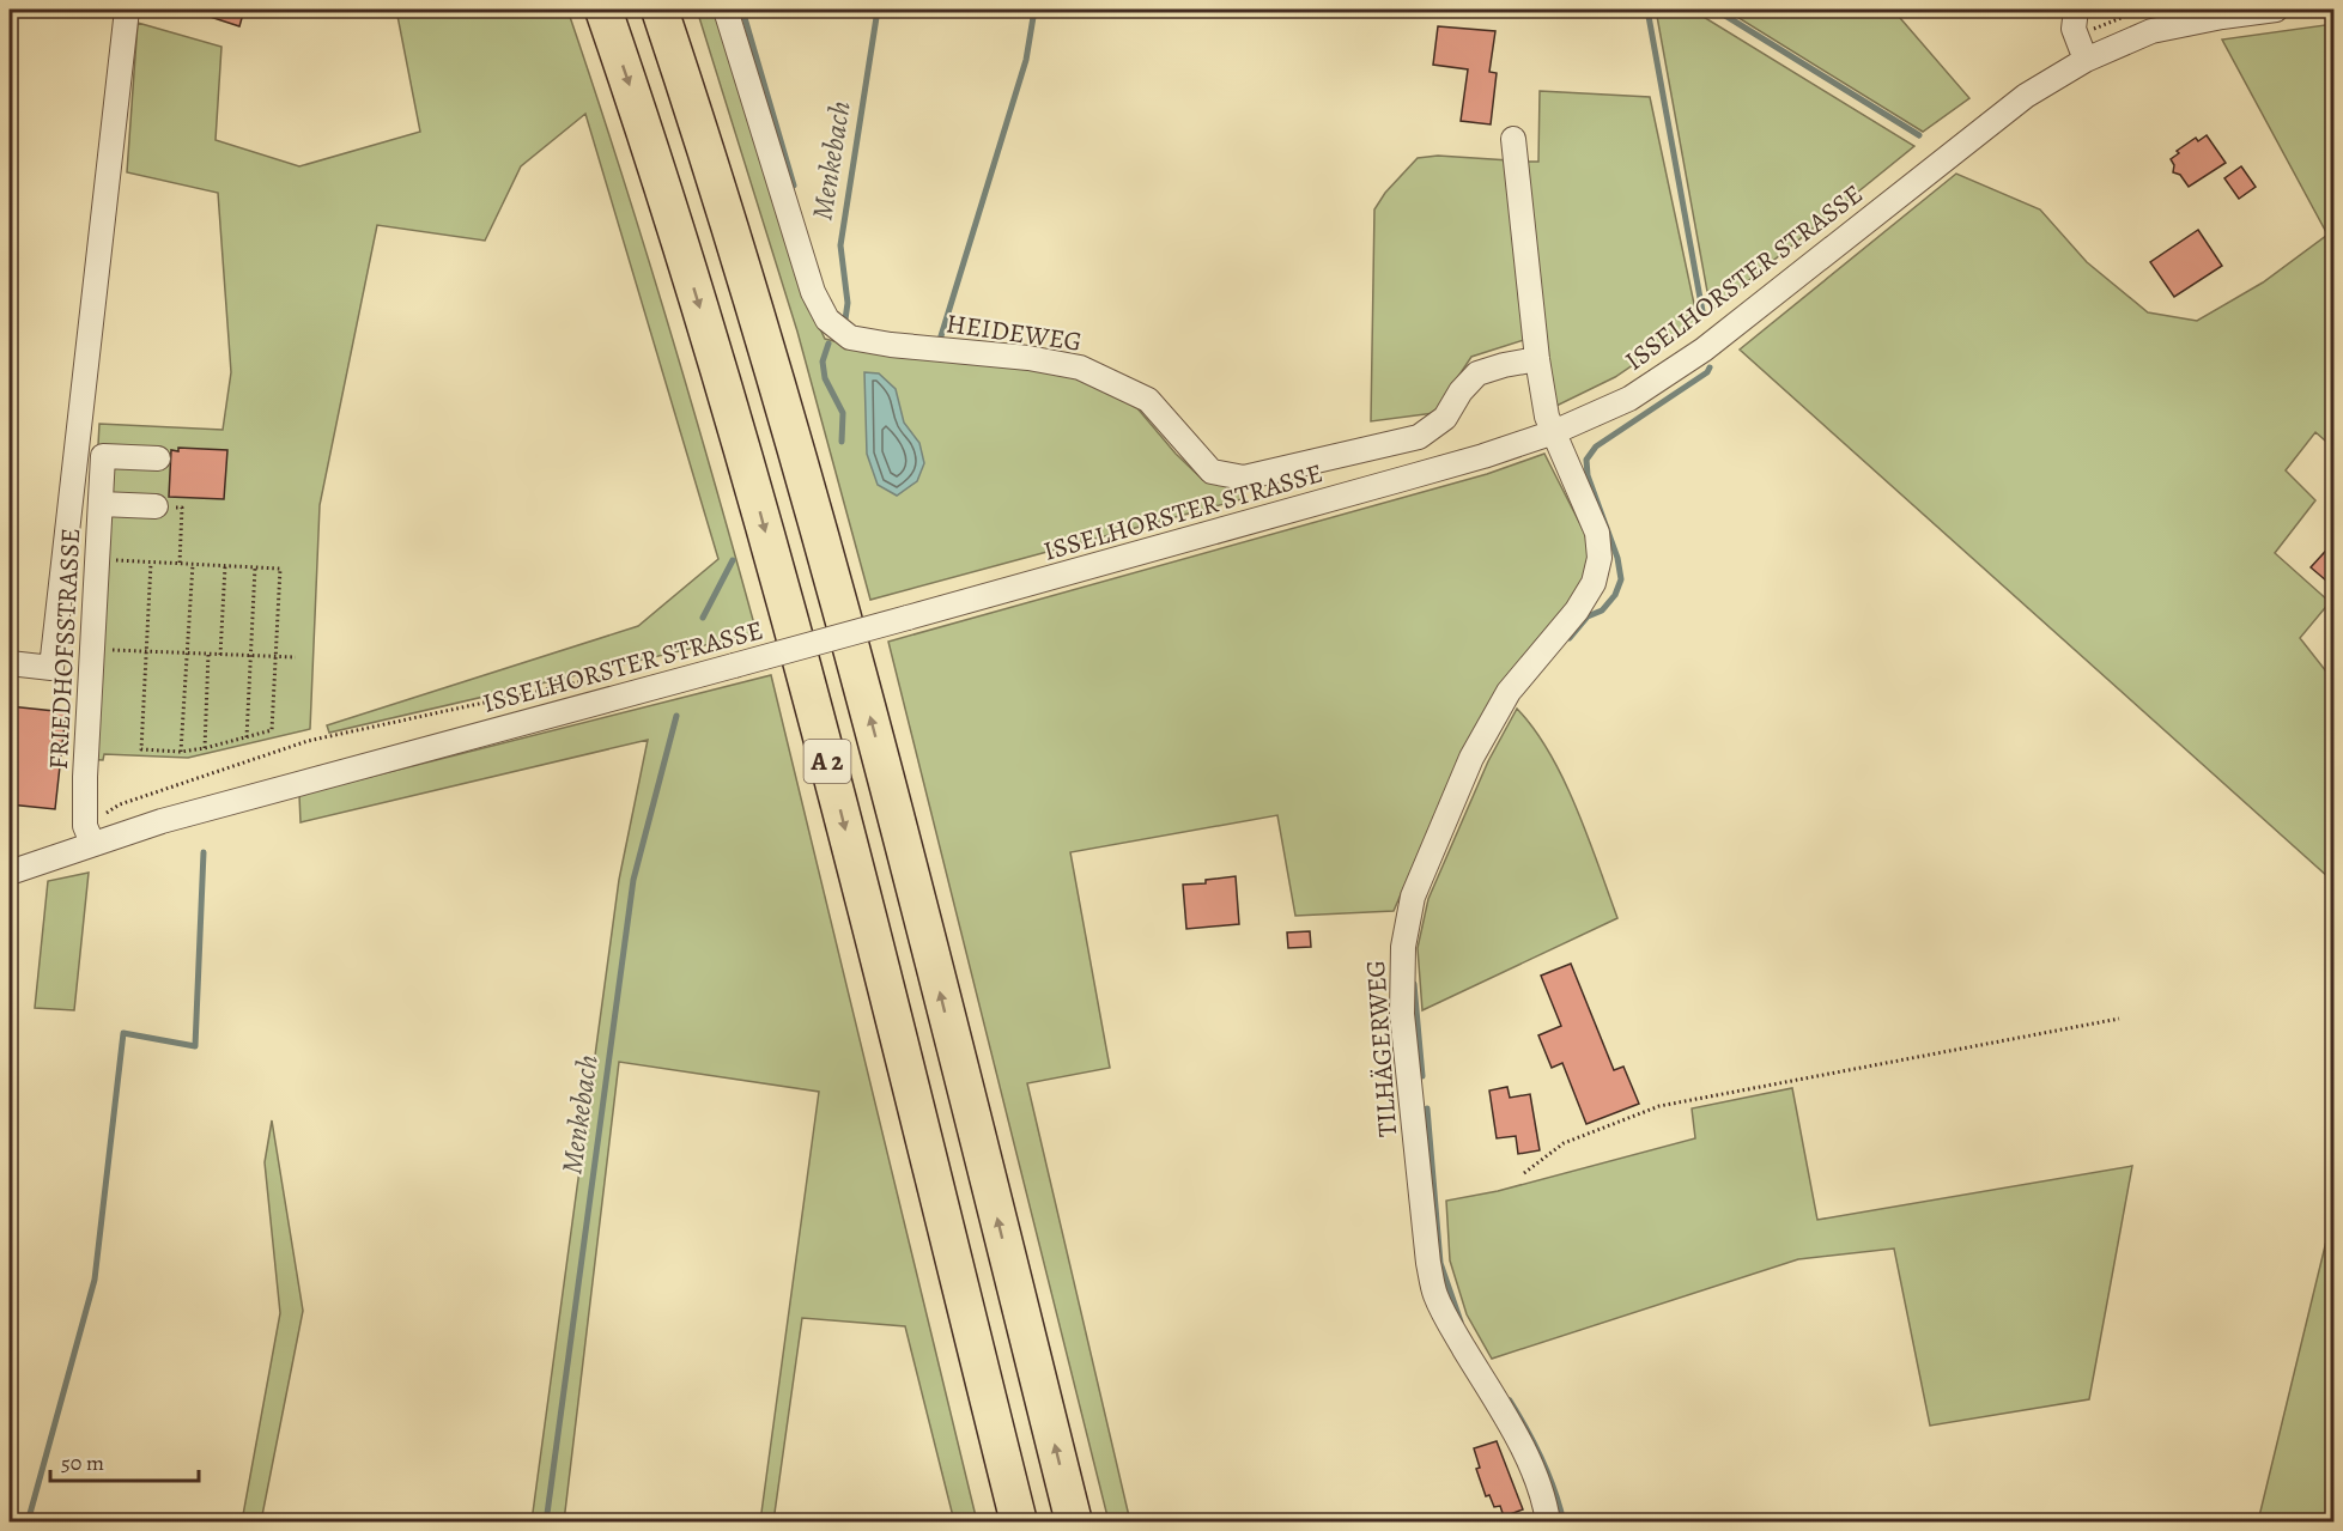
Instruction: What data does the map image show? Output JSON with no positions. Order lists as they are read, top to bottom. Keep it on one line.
{"streets":{"highway":["A 2"],"street":["ISSELHORSTER STRASSE","HEIDEWEG","FRIEDHOFSSTRASSE","TILHÄGERWEG"]},"crossings":[["ISSELHORSTER STRASSE","FRIEDHOFSSTRASSE"],["ISSELHORSTER STRASSE","TILHÄGERWEG"]],"water":["Menkebach"],"scale_bar":"50 m"}
